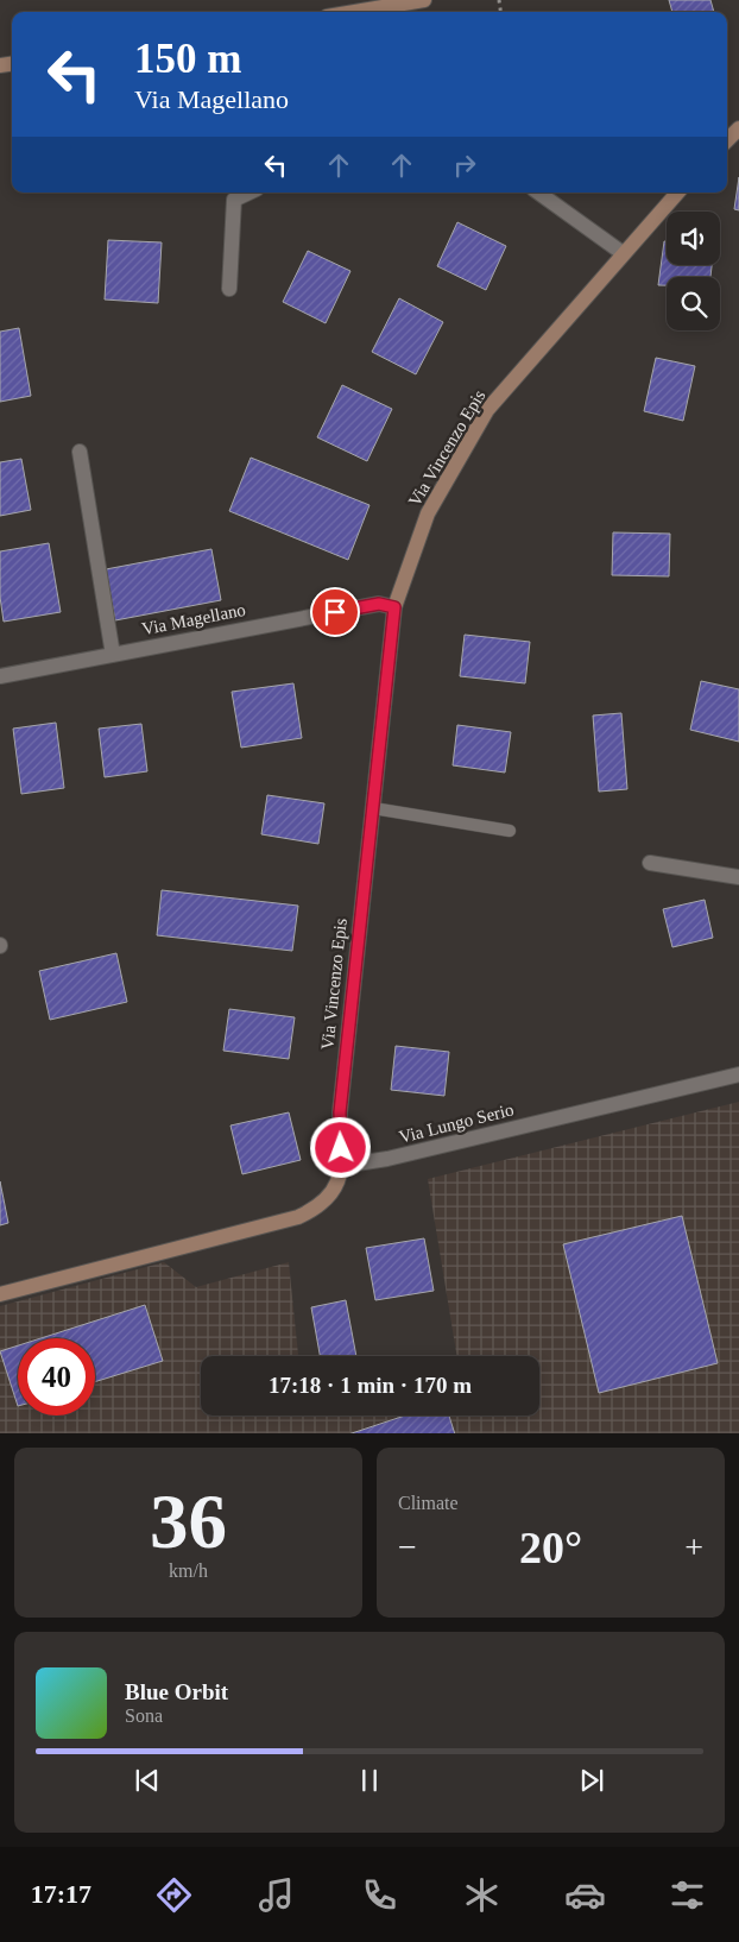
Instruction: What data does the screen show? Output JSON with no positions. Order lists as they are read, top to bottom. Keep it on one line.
{"streets":{"street":["Via Vincenzo Epis","Via Magellano","Via Lungo Serio"]},"crossings":[["Via Vincenzo Epis","Via Magellano"],["Via Vincenzo Epis","Via Lungo Serio"]],"page":{"turn":["150 m","Via Magellano"],"limit":"40","trip":"17:18 · 1 min · 170 m","tile":[["36","km/h"],"Climate"],"heat":["−","20°","+"],"song":["Blue Orbit","Sona"],"tabs":"17:17"}}
